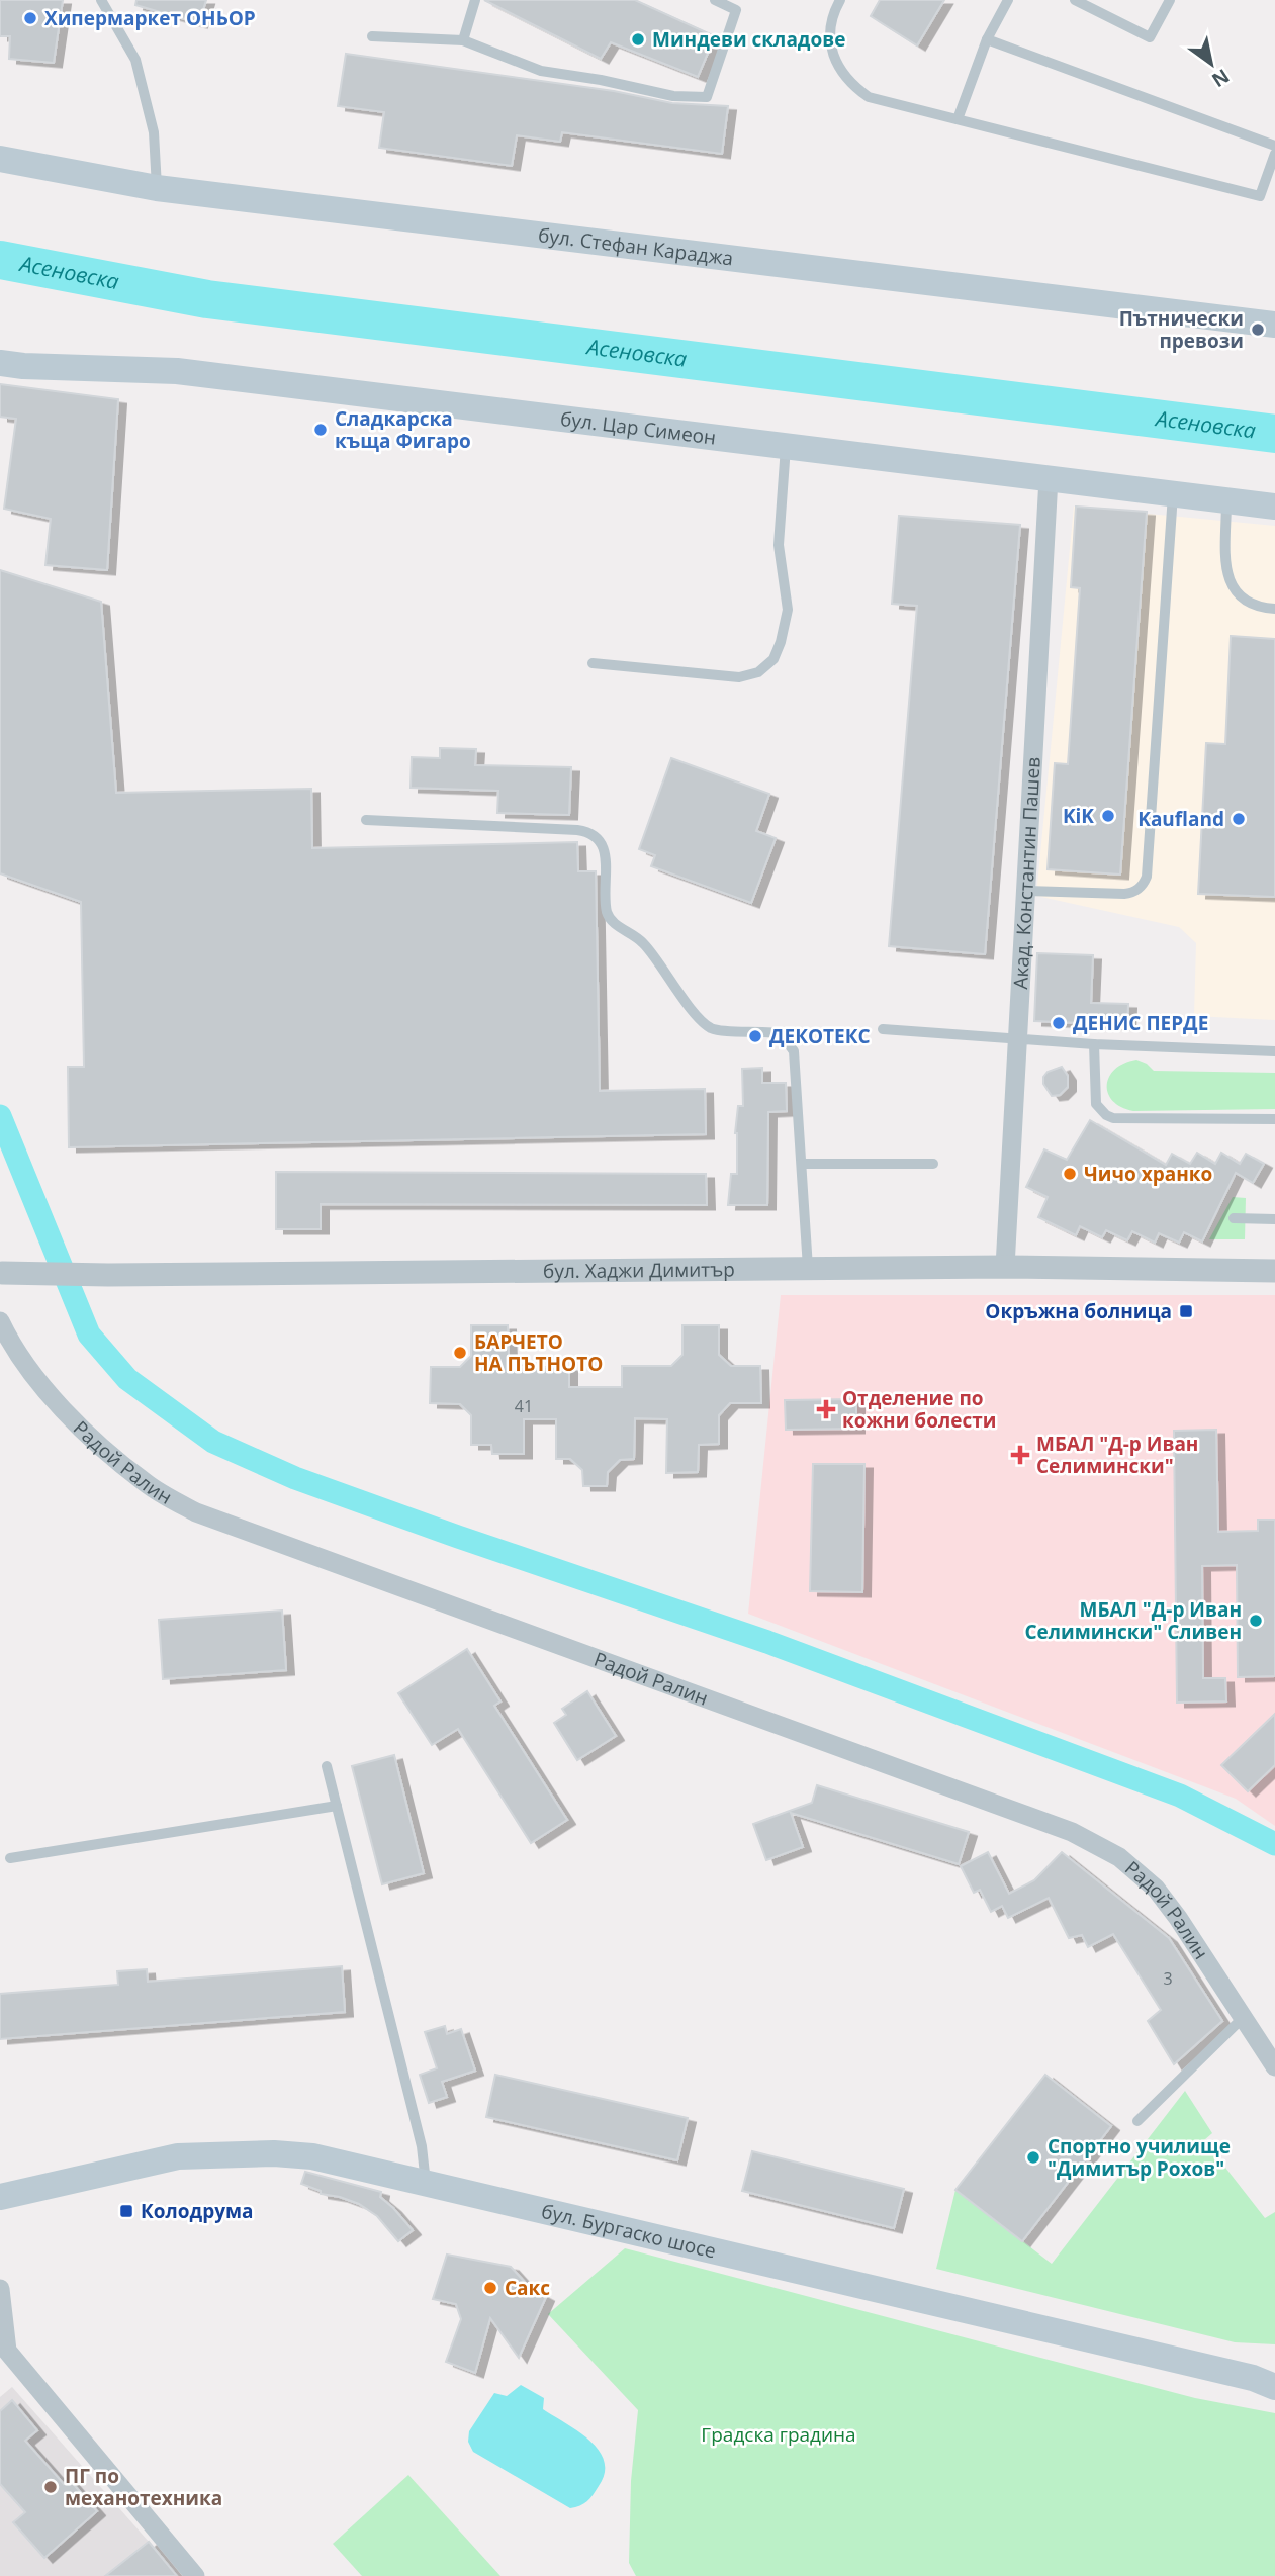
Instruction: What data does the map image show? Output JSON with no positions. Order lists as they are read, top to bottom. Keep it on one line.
{"streets":{"main road":["бул. Стефан Караджа","бул. Цар Симеон","бул. Бургаско шосе"],"street":["Акад. Константин Пашев","бул. Хаджи Димитър","Радой Ралин"]},"crossings":[["бул. Цар Симеон","Акад. Константин Пашев"],["Акад. Константин Пашев","бул. Хаджи Димитър"]],"water":["Асеновска"],"parks":["Градска градина"],"places":{"other":["Хипермаркет ОНЬОР","Миндеви складове","Пътнически превози","Сладкарска къща Фигаро","KiK","Kaufland","ДЕНИС ПЕРДЕ","ДЕКОТЕКС","Чичо хранко","БАРЧЕТО НА ПЪТНОТО","МБАЛ \"Д-р Иван Селимински\" Сливен","Спортно училище \"Димитър Рохов\"","Сакс","ПГ по механотехника"],"transit":["Окръжна болница","Колодрума"],"health":["Отделение по кожни болести","МБАЛ \"Д-р Иван Селимински\""]},"house_numbers":["41","3"],"north":"bottom right"}
